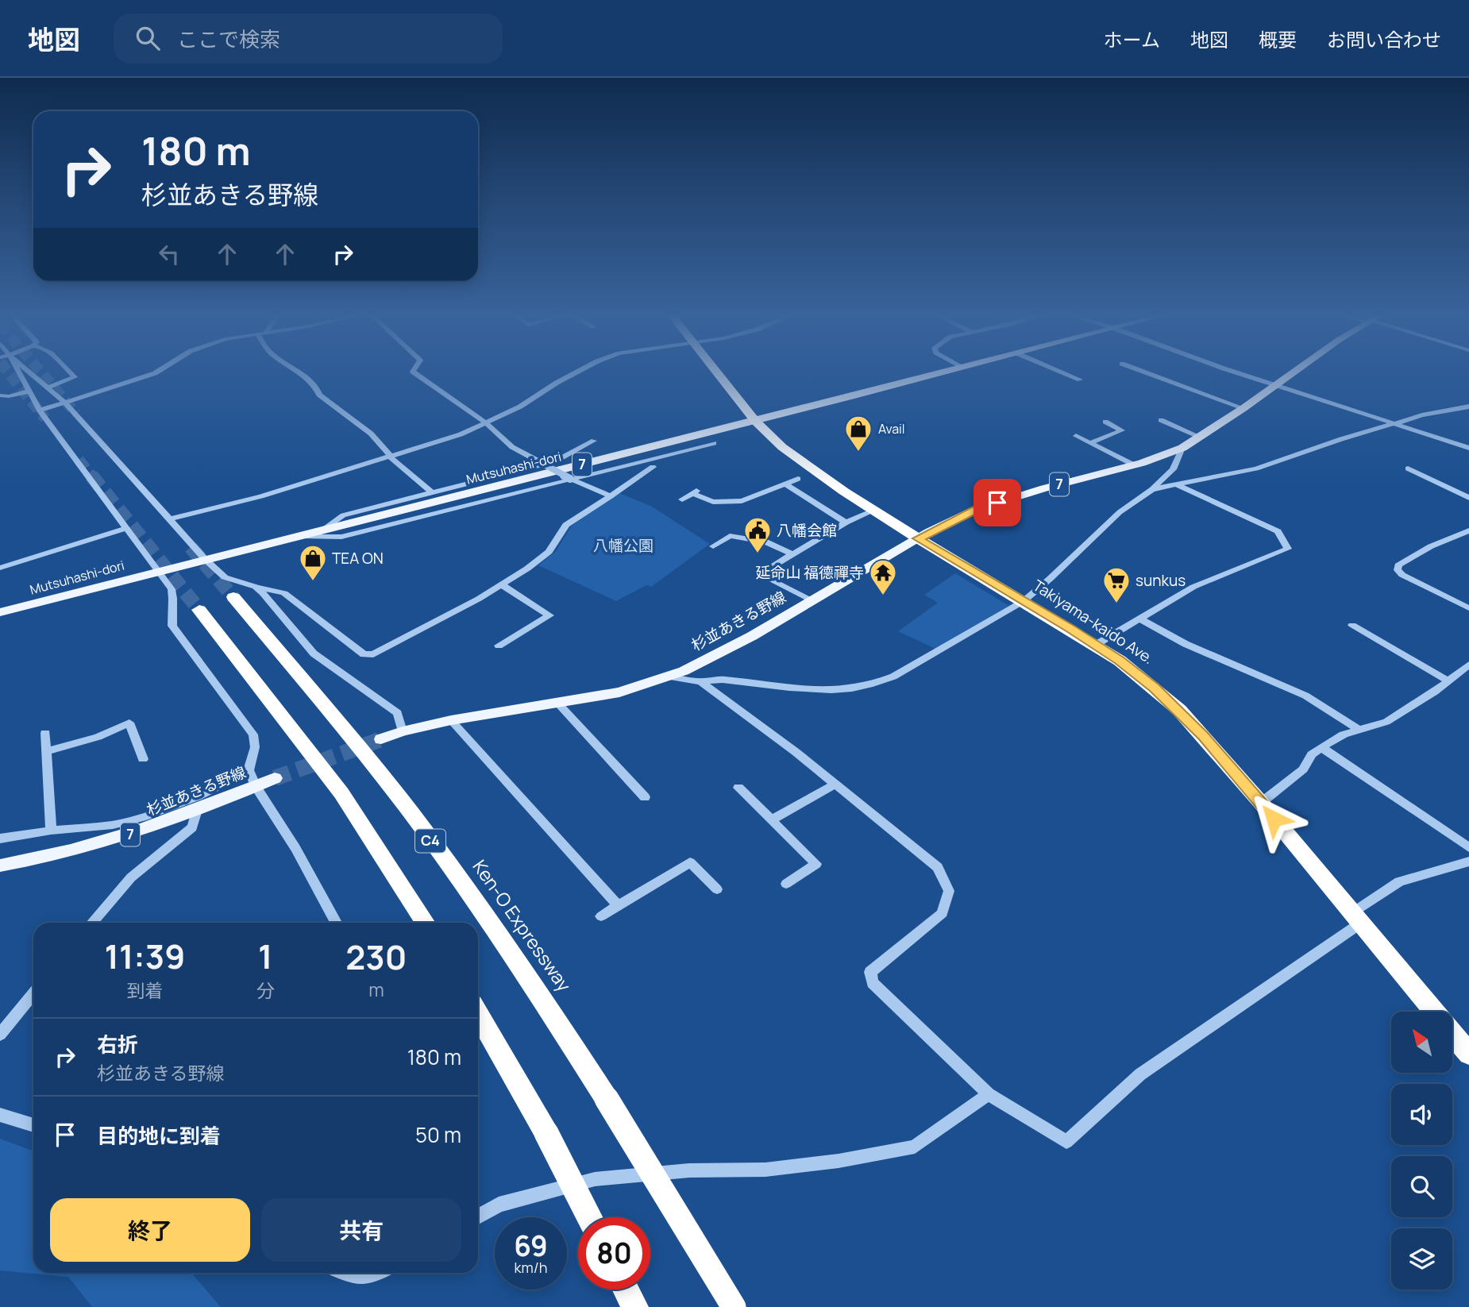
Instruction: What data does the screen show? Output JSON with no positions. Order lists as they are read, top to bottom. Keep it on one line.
{"streets":{"highway":["Takiyama-kaido Ave.","C4","Ken-O Expressway"],"main road":["7","Mutsuhashi-dori","杉並あきる野線"]},"crossings":[["Mutsuhashi-dori","Takiyama-kaido Ave."],["杉並あきる野線","Takiyama-kaido Ave."]],"parks":["八幡公園"],"places":{"shop":["Avail","TEA ON"],"public building":["八幡会館"],"temple":["延命山 福德禪寺"],"supermarket":["sunkus"]},"north":"top left","page":{"header":"地図","search":"ここで検索","nav":["ホーム","地図","概要","お問い合わせ"],"turn":["180 m","杉並あきる野線"],"eta":["11:39","到着","1","分","230","m"],"list":[{"name":"右折","note":"杉並あきる野線","value":"180 m"},{"name":"目的地に到着","value":"50 m"}],"buttons":["終了","共有"],"speed":"69 km/h","limit":"80"}}
